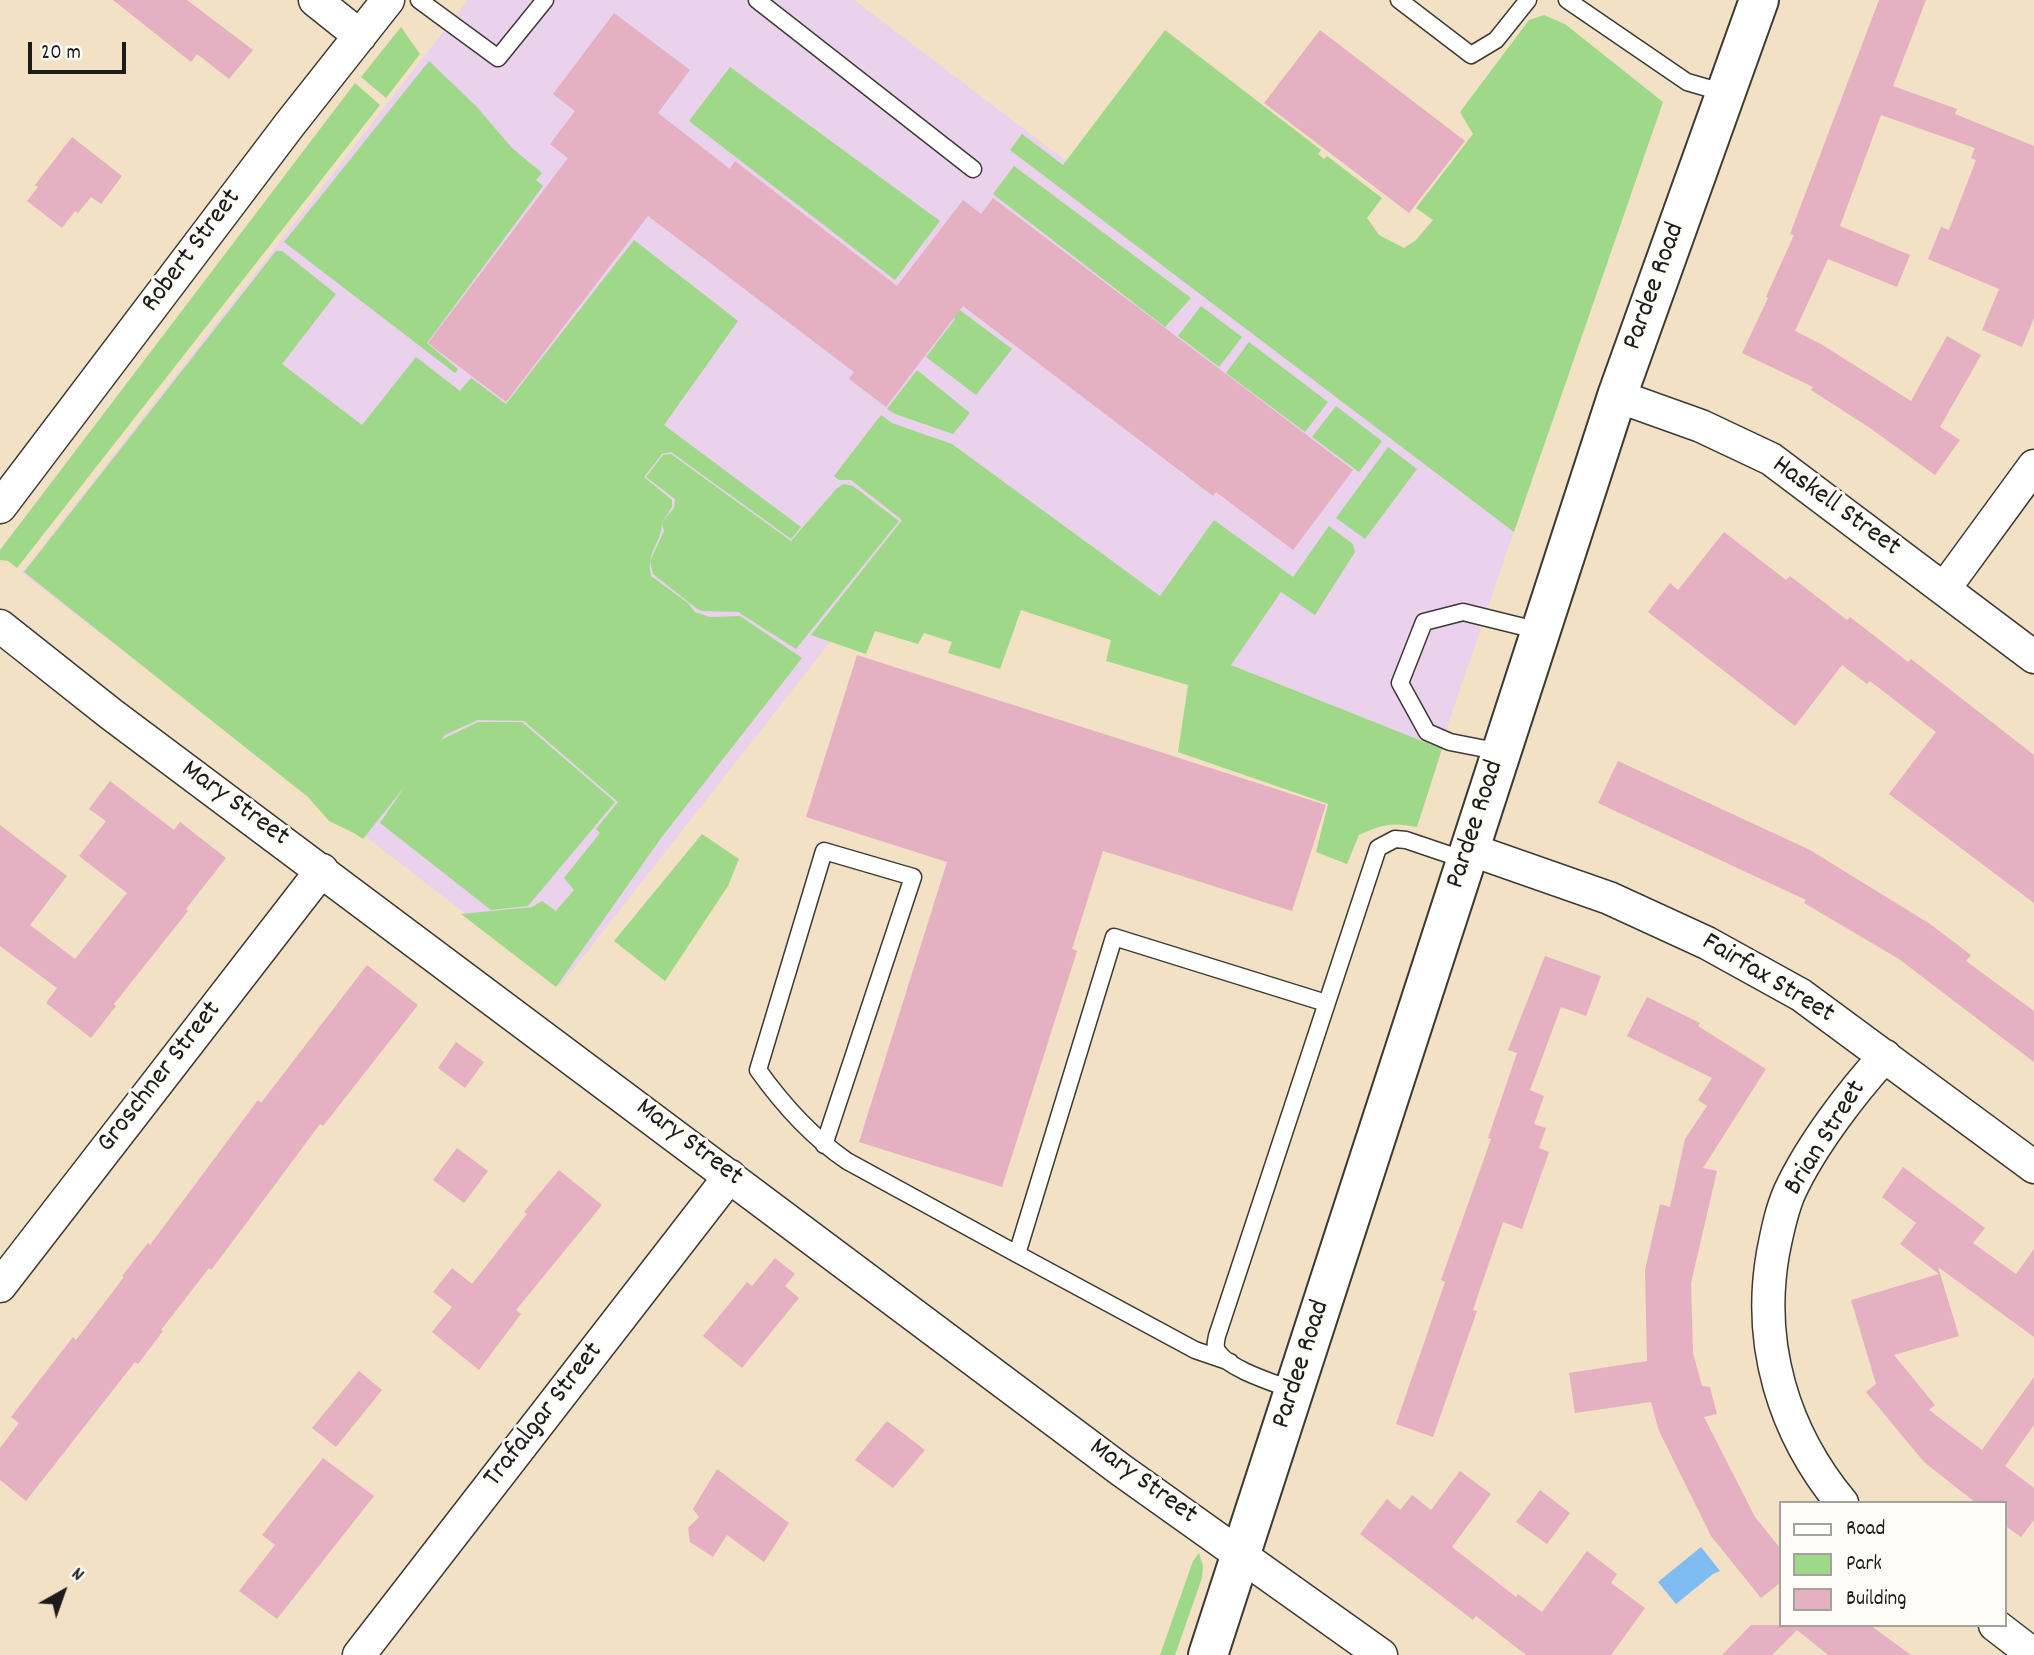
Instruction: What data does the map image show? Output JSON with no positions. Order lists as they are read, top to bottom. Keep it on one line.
{"streets":{"main road":["Pardee Road"],"street":["Robert Street","Haskell Street","Mary Street","Fairfax Street","Groschner Street","Brian Street","Trafalgar Street"]},"crossings":[["Pardee Road","Haskell Street"],["Pardee Road","Mary Street"],["Pardee Road","Fairfax Street"],["Mary Street","Groschner Street"],["Mary Street","Trafalgar Street"],["Fairfax Street","Brian Street"]],"legend":["Road","Park","Building"],"scale_bar":"20 m","north":"top right"}
